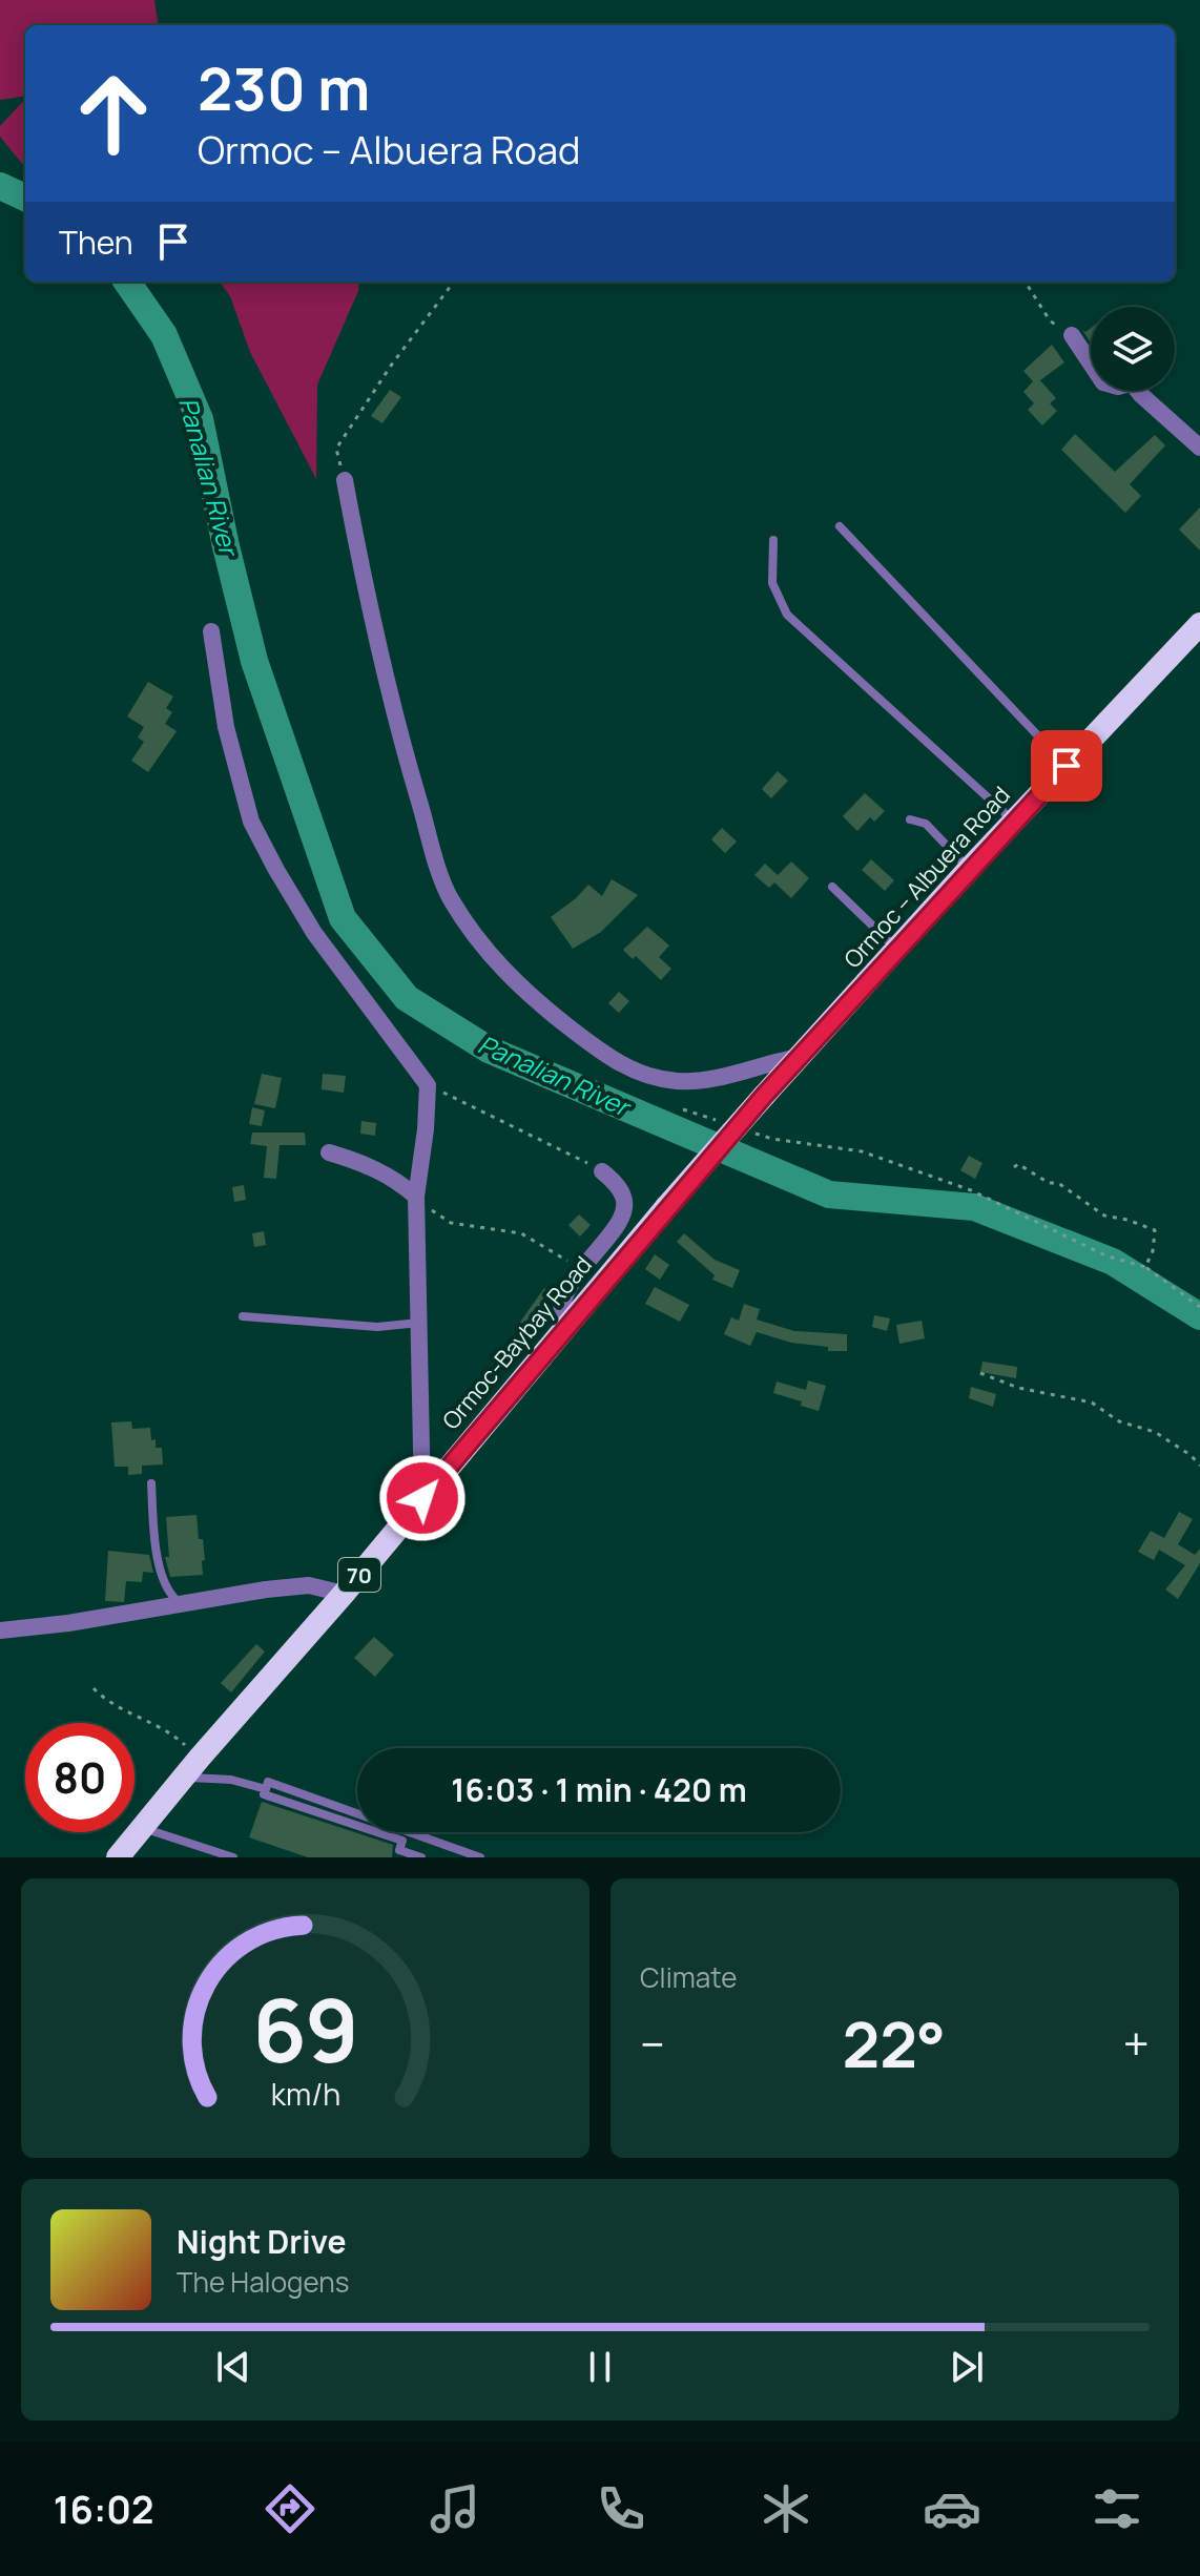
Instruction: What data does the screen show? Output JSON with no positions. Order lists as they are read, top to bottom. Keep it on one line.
{"streets":{"highway":["Ormoc – Albuera Road","Ormoc-Baybay Road","70"]},"crossings":[["Ormoc – Albuera Road","Ormoc-Baybay Road"]],"water":["Panalian River"],"page":{"turn":["230 m","Ormoc – Albuera Road"],"then":"Then","limit":"80","trip":"16:03 · 1 min · 420 m","tile":"Climate","heat":["−","22°","+"],"song":["Night Drive","The Halogens"],"tabs":"16:02","gauge":["69","km/h"]}}
